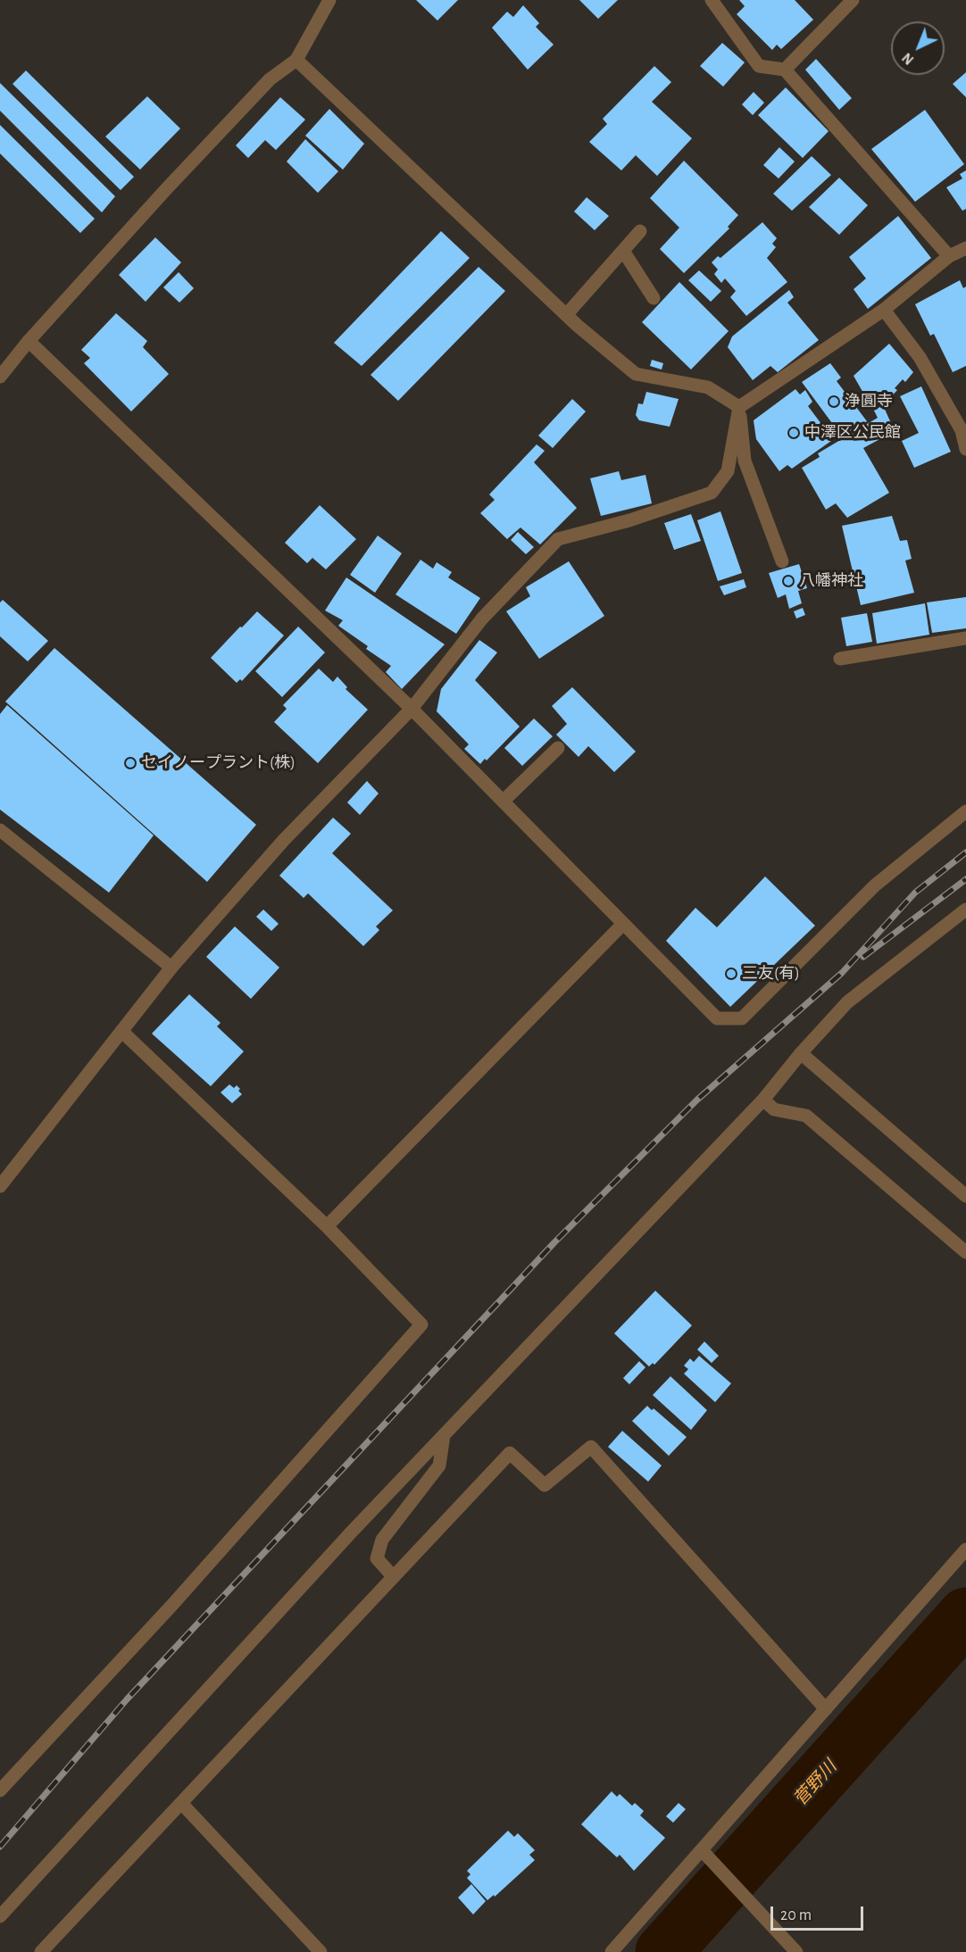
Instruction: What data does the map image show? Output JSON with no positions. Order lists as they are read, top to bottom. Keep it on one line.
{"water":["菅野川"],"places":["浄圓寺","中澤区公民館","八幡神社","セイノープラント(株)","三友(有)"],"scale_bar":"20 m","north":"bottom left"}
